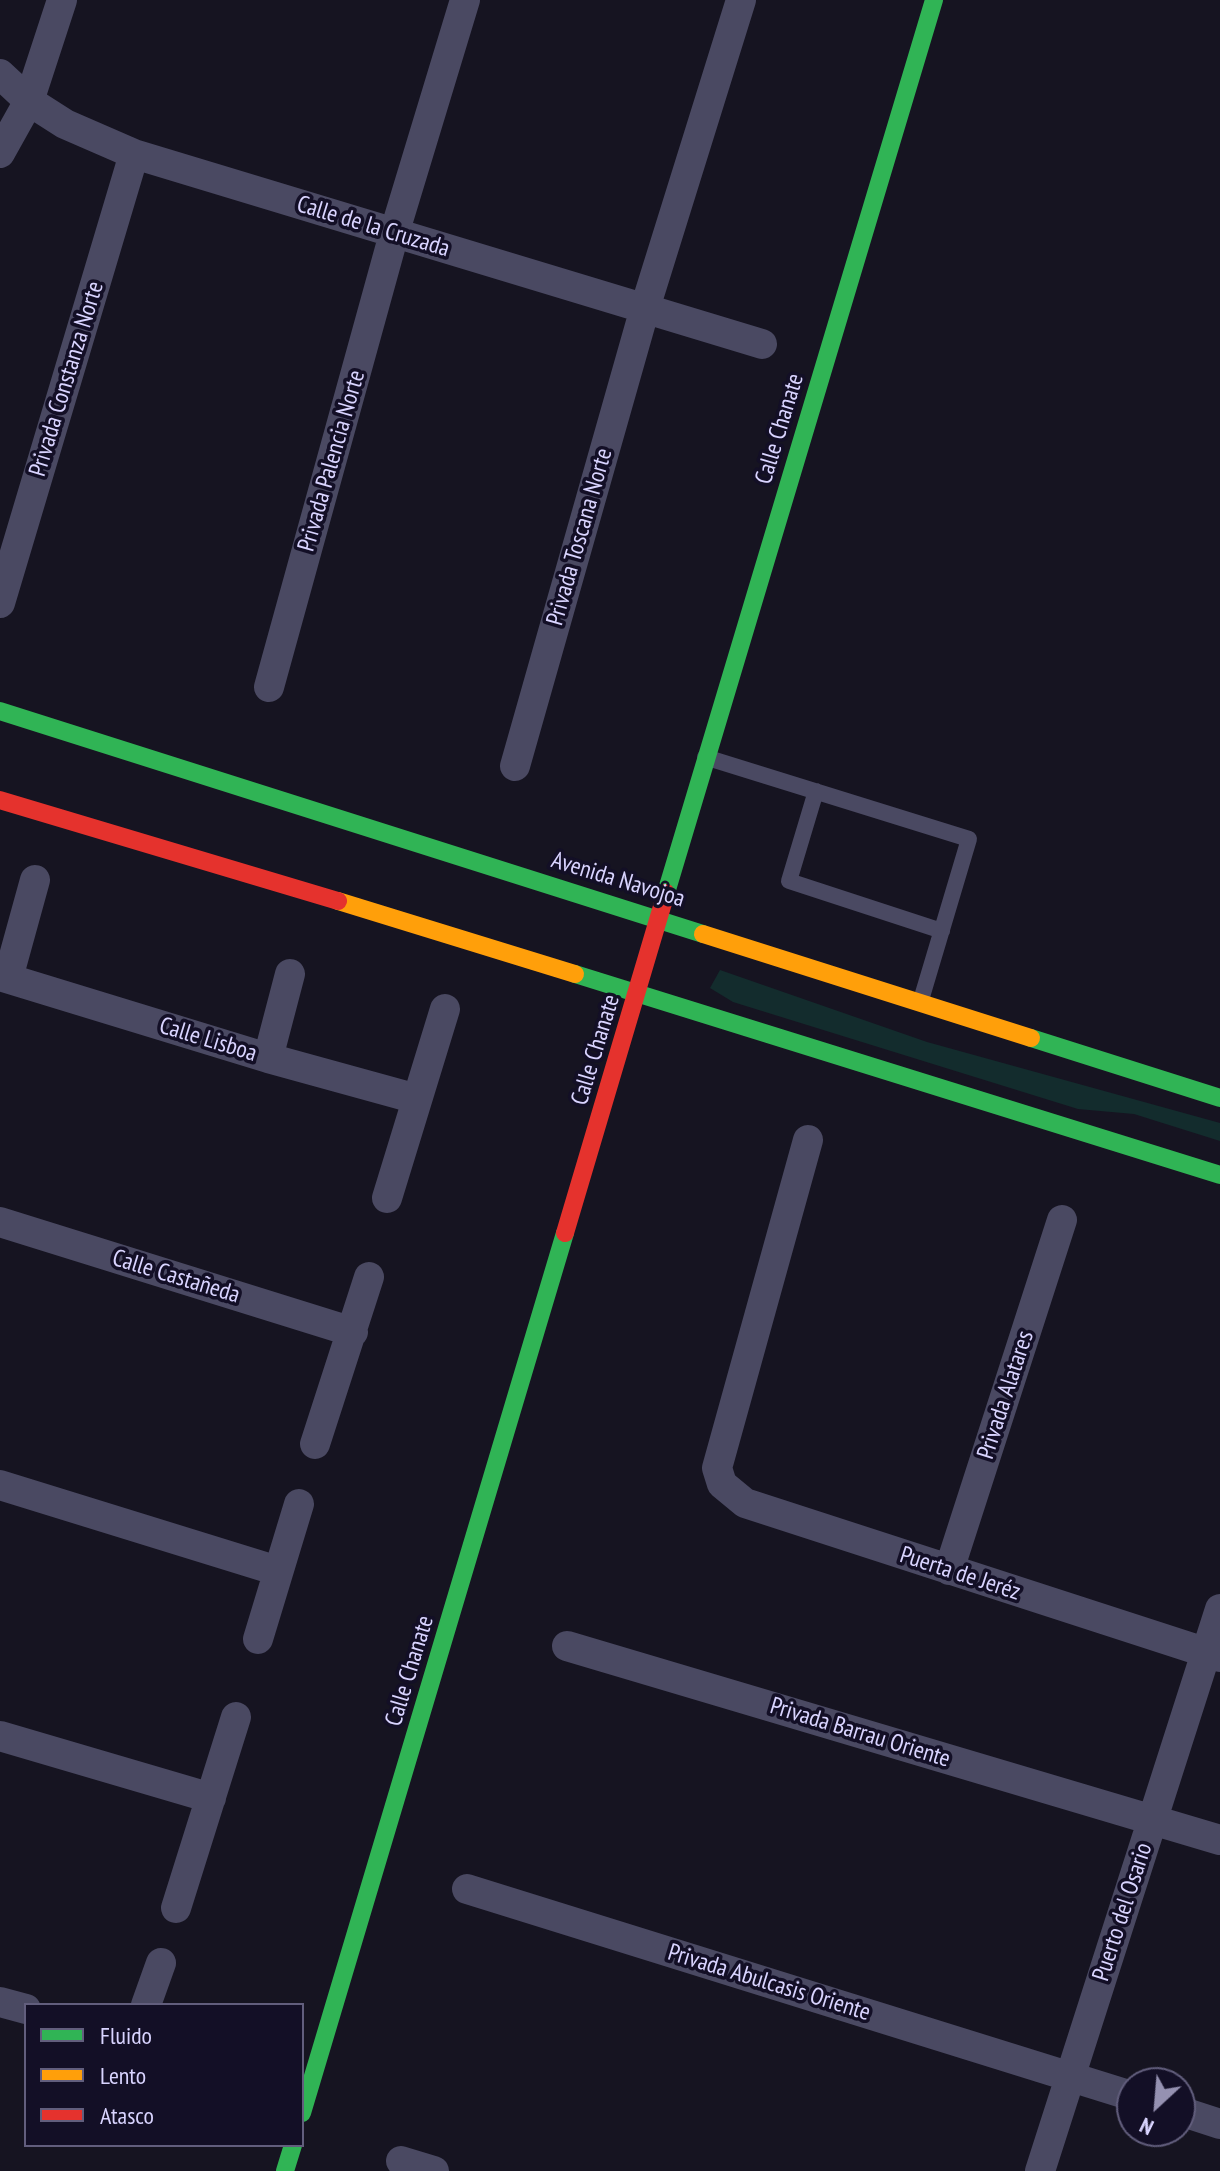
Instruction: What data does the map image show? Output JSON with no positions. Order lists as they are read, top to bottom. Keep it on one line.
{"streets":{"street":["Calle de la Cruzada","Privada Constanza Norte","Calle Chanate","Privada Palencia Norte","Privada Toscana Norte","Avenida Navojoa","Calle Lisboa","Calle Castañeda","Privada Alatares","Puerta de Jeréz","Privada Barrau Oriente","Puerto del Osario","Privada Abulcasis Oriente"]},"crossings":[["Calle de la Cruzada","Privada Constanza Norte"],["Calle de la Cruzada","Privada Palencia Norte"],["Calle de la Cruzada","Privada Toscana Norte"],["Calle Chanate","Avenida Navojoa"],["Privada Alatares","Puerta de Jeréz"],["Puerta de Jeréz","Puerto del Osario"],["Privada Barrau Oriente","Puerto del Osario"],["Puerto del Osario","Privada Abulcasis Oriente"]],"legend":["Fluido","Lento","Atasco"],"north":"bottom left"}
